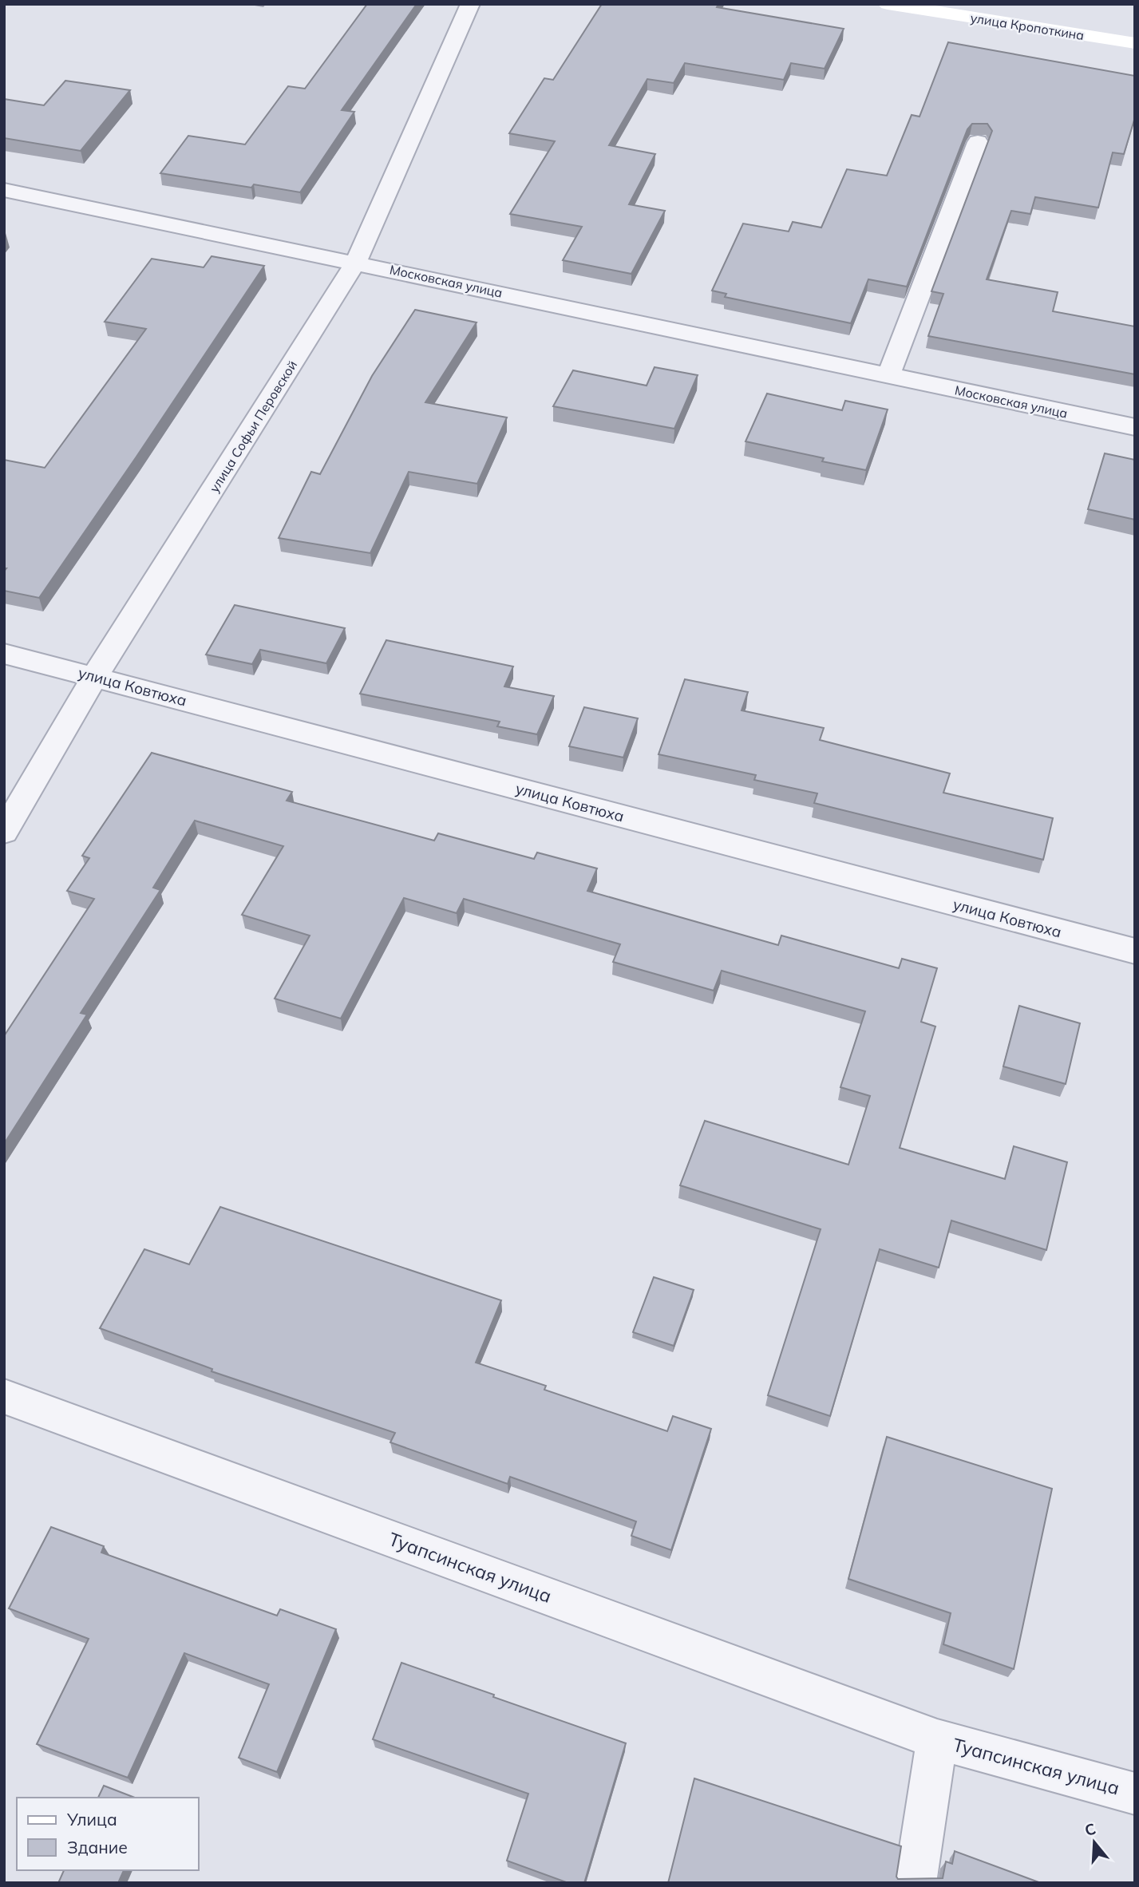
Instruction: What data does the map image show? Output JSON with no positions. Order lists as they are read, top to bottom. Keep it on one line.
{"streets":{"main road":["улица Кропоткина"],"street":["Московская улица","улица Софьи Перовской","улица Ковтюха","Туапсинская улица"]},"crossings":[["Московская улица","улица Софьи Перовской"],["улица Софьи Перовской","улица Ковтюха"]],"legend":["Улица","Здание"],"north":"top"}
